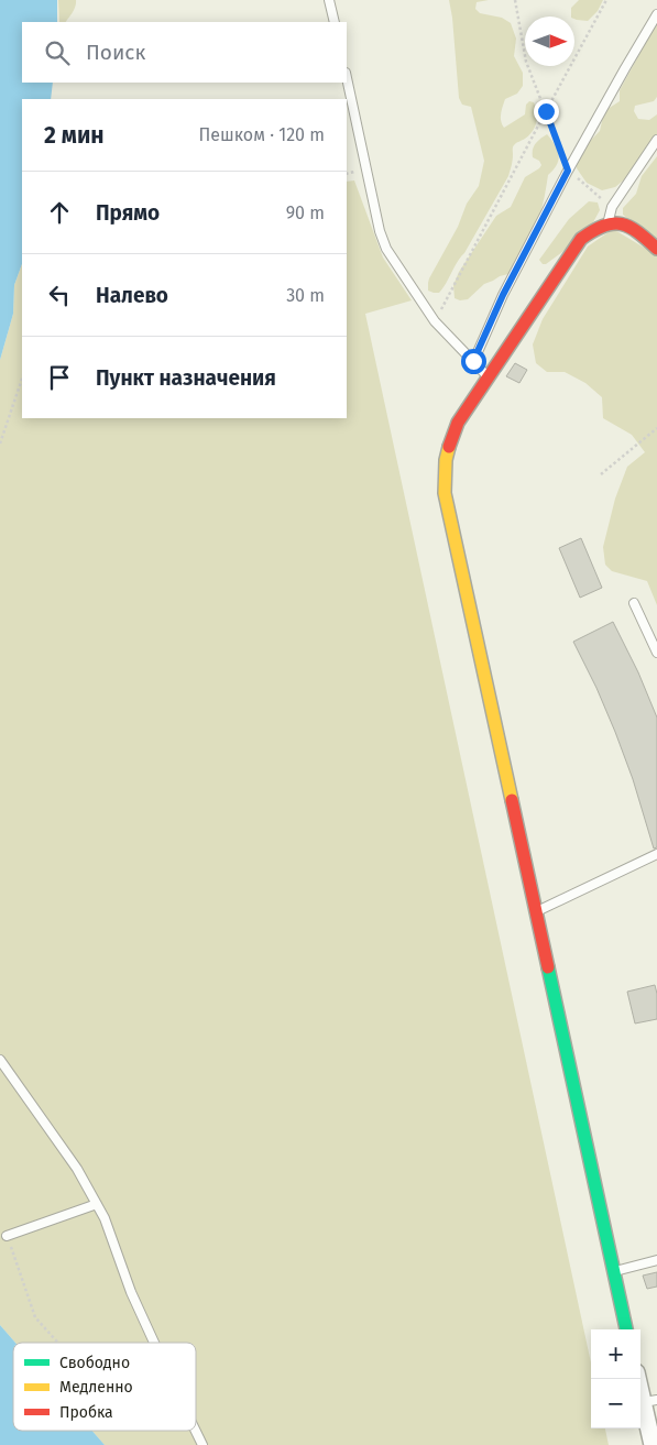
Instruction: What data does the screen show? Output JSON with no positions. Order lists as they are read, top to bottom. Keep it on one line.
{"legend":["Свободно","Медленно","Пробка"],"north":"right","page":{"search":"Поиск","heading":["2 мин","Пешком · 120 m"],"list":[["Прямо","90 m"],["Налево","30 m"],"Пункт назначения"],"map_buttons":["+","−"]}}
